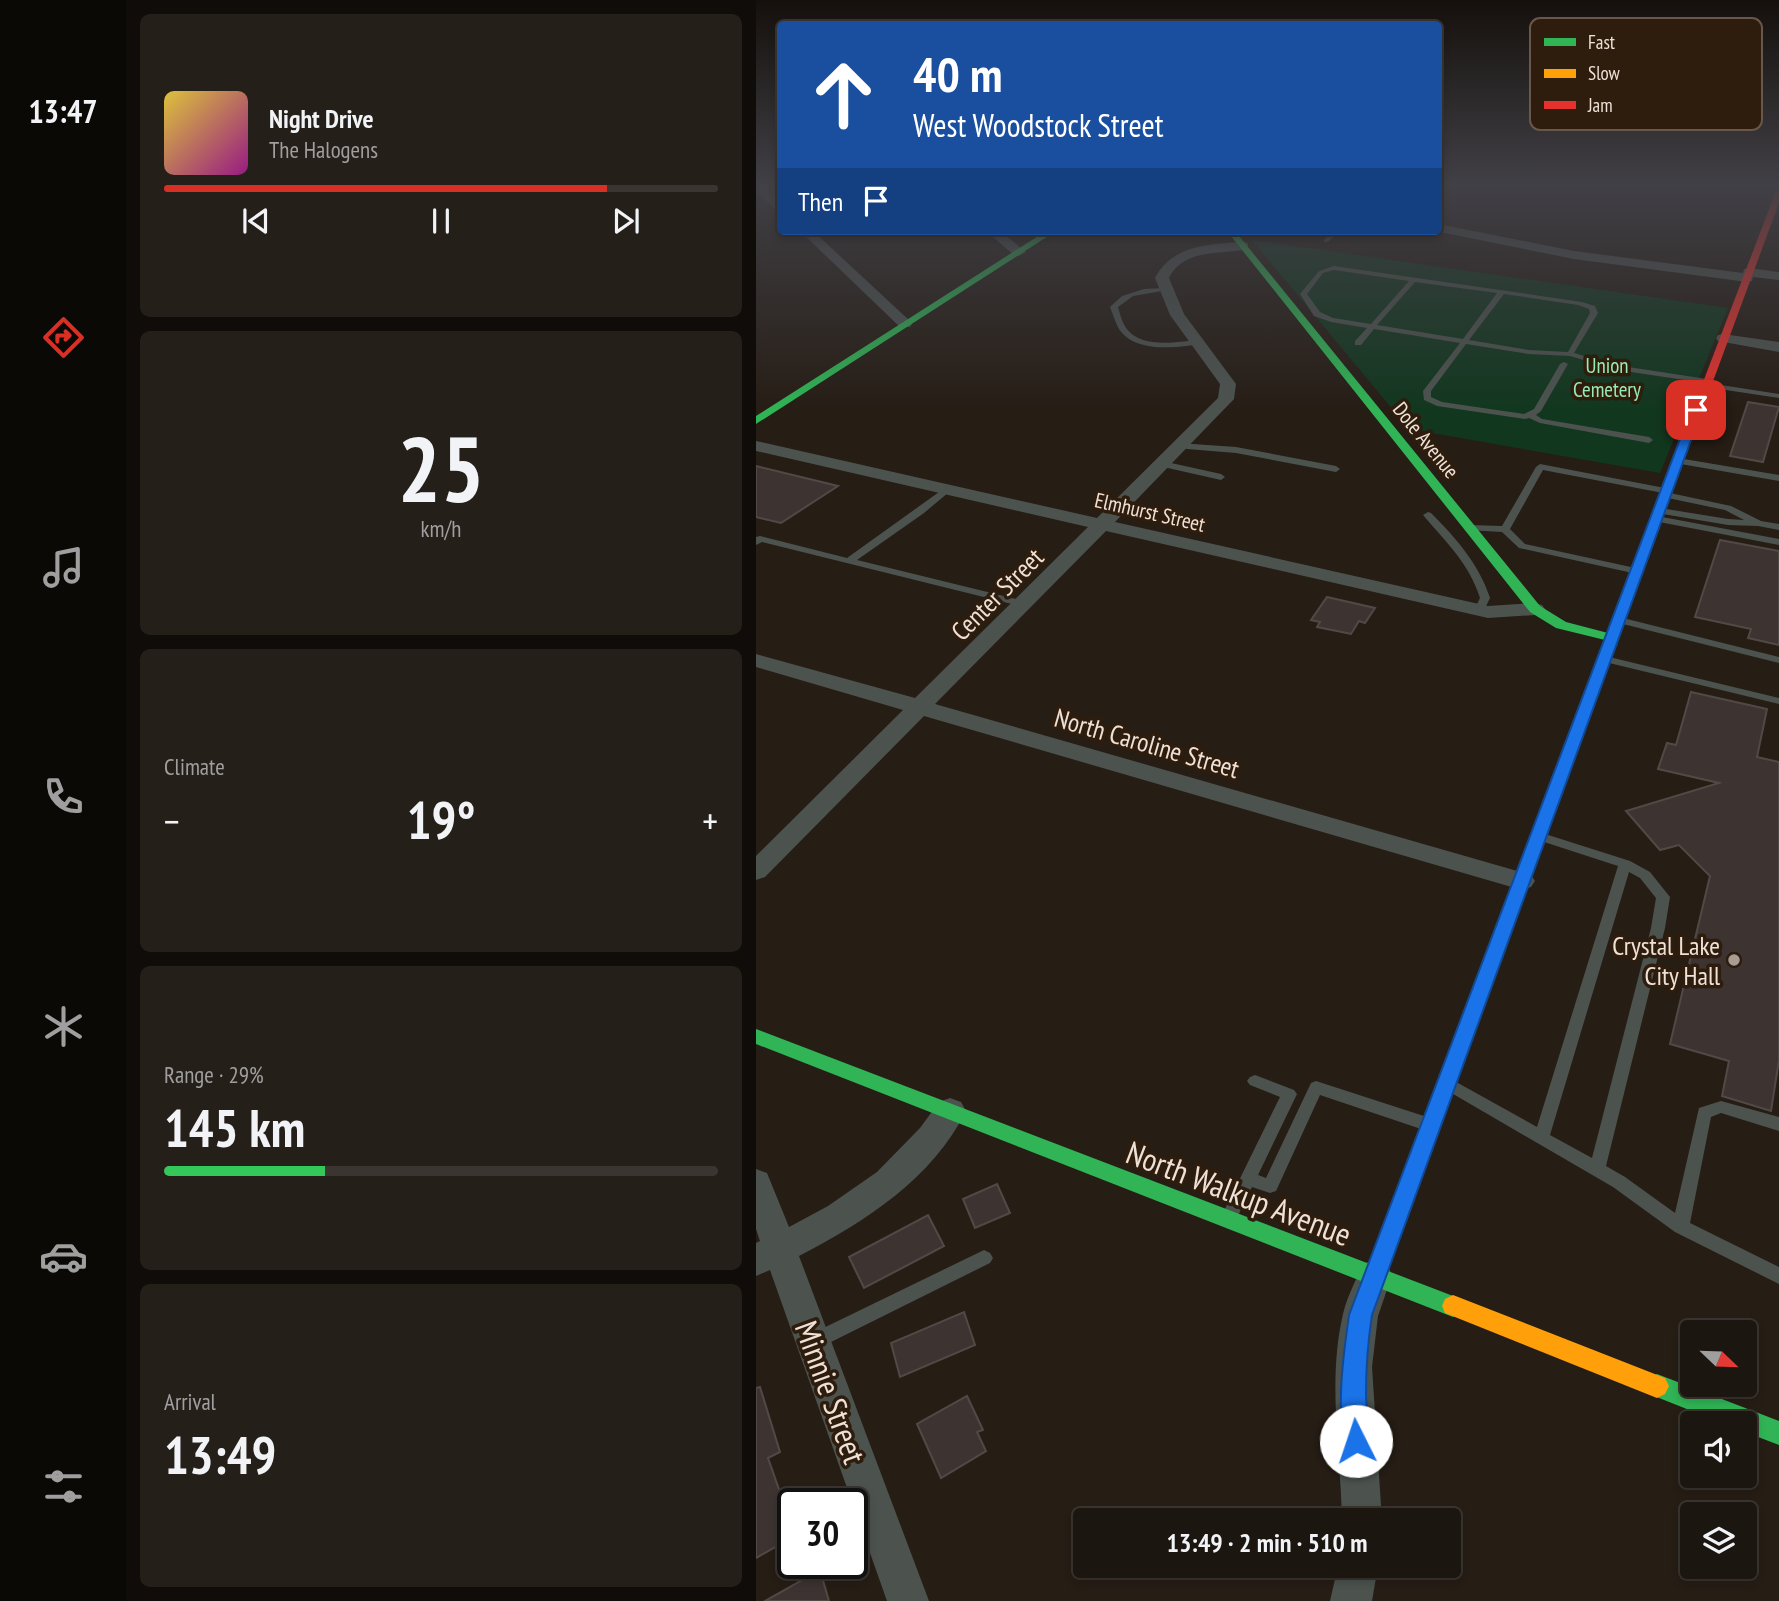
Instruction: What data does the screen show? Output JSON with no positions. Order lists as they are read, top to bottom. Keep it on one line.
{"streets":{"street":["Dole Avenue","Elmhurst Street","Center Street","North Caroline Street","North Walkup Avenue","Minnie Street"]},"crossings":[["Dole Avenue","Elmhurst Street"],["Elmhurst Street","Center Street"],["Center Street","North Caroline Street"]],"parks":["Union Cemetery"],"places":["Crystal Lake City Hall"],"legend":["Fast","Slow","Jam"],"north":"bottom right","page":{"tabs":"13:47","turn":["40 m","West Woodstock Street"],"song":["Night Drive","The Halogens"],"then":"Then","tile":[["25","km/h"],"Climate",["Range · 29%","145 km"],["Arrival","13:49"]],"heat":["−","19°","+"],"limit":"30","trip":"13:49 · 2 min · 510 m"}}
